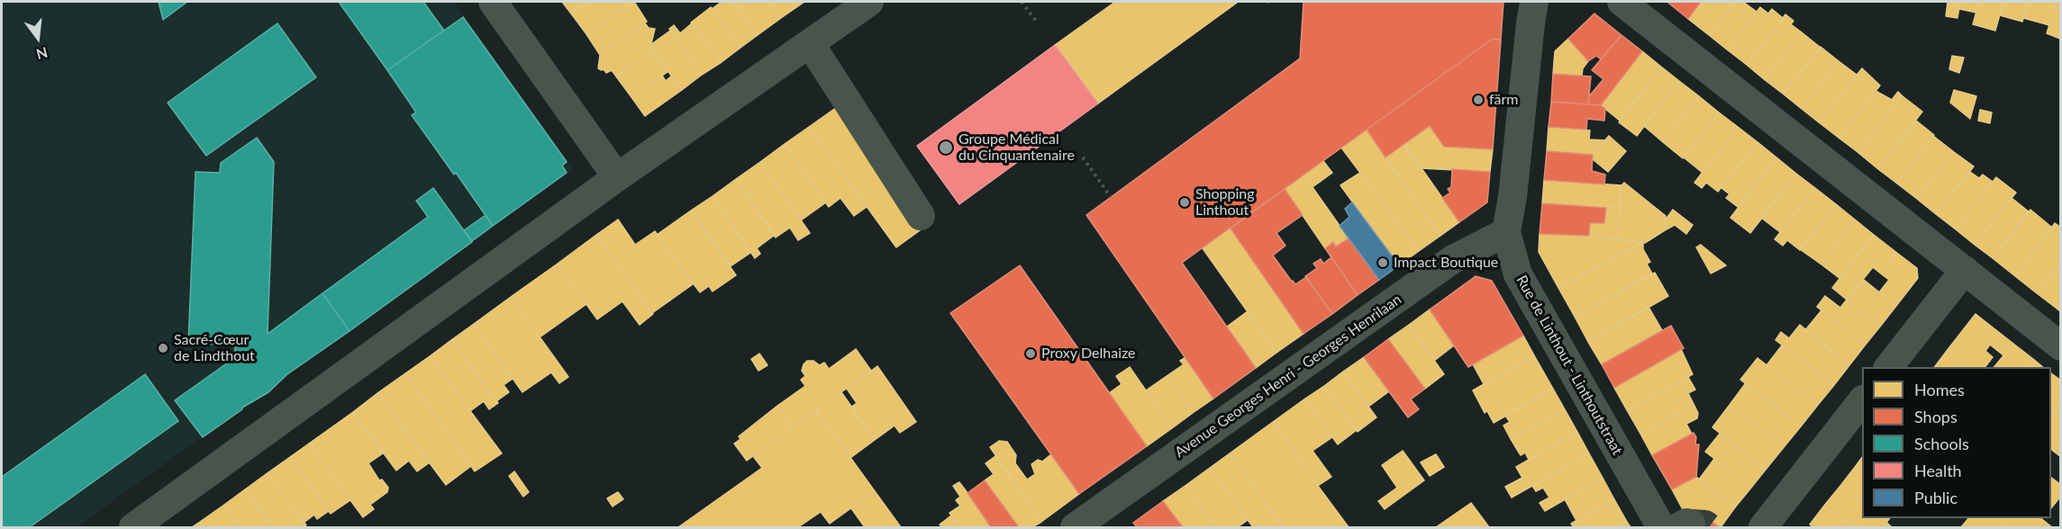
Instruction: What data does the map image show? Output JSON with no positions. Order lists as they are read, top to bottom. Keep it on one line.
{"streets":{"street":["Rue de Linthout - Linthoutstraat","Avenue Georges Henri - Georges Henrilaan"]},"crossings":[["Rue de Linthout - Linthoutstraat","Avenue Georges Henri - Georges Henrilaan"]],"places":["färm","Groupe Médical du Cinquantenaire","Shopping Linthout","Impact Boutique","Sacré-Cœur de Lindthout","Proxy Delhaize"],"legend":["Homes","Shops","Schools","Health","Public"],"north":"bottom"}
